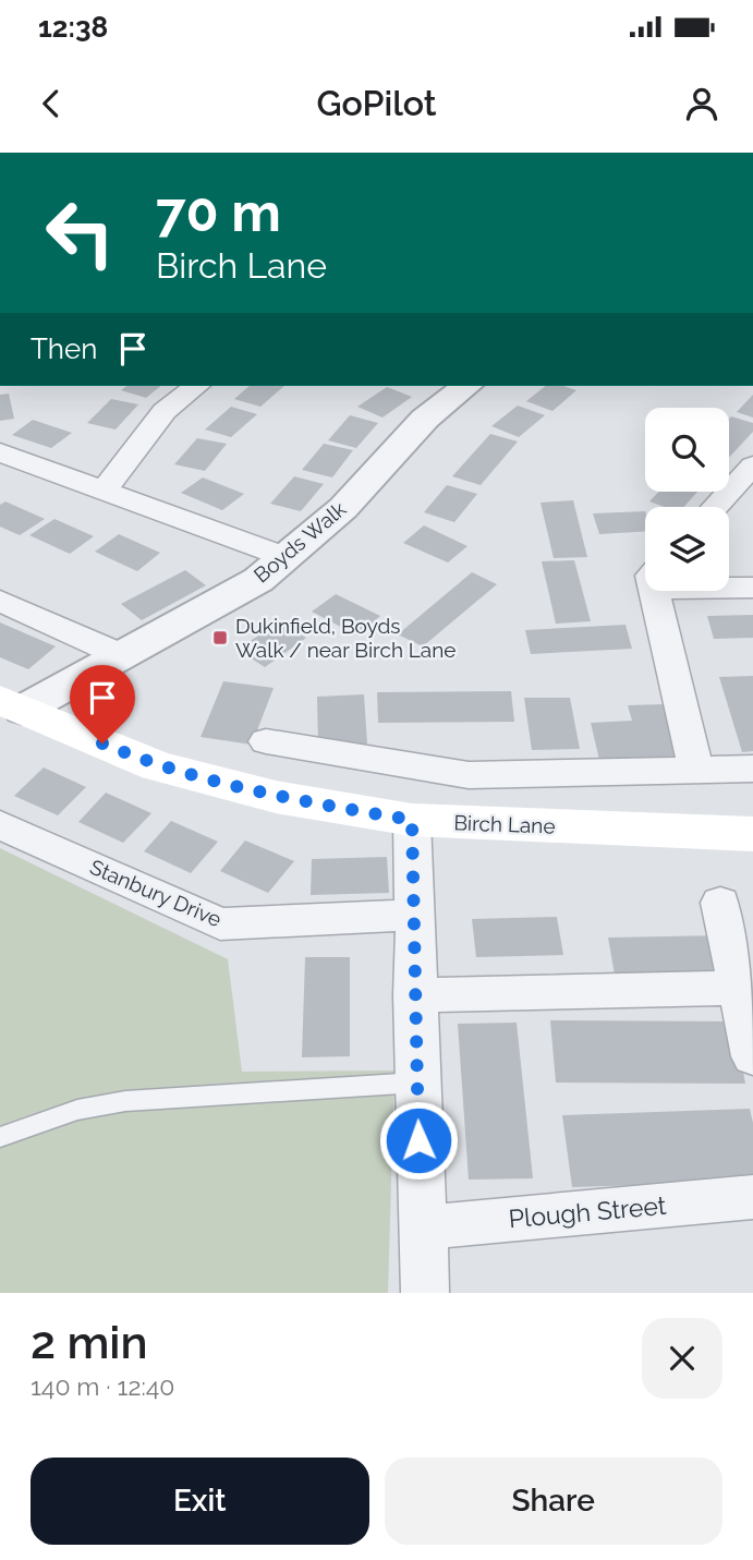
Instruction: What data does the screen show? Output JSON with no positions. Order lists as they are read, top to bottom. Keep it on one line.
{"streets":{"main road":["Birch Lane"],"street":["Boyds Walk","Stanbury Drive","Plough Street"]},"crossings":[["Boyds Walk","Birch Lane"]],"places":{"transit":["Dukinfield, Boyds Walk / near Birch Lane"]},"page":{"status":"12:38","header":"GoPilot","turn":["70 m","Birch Lane"],"then":"Then","heading":["2 min","140 m · 12:40"],"buttons":["Exit","Share"]}}
